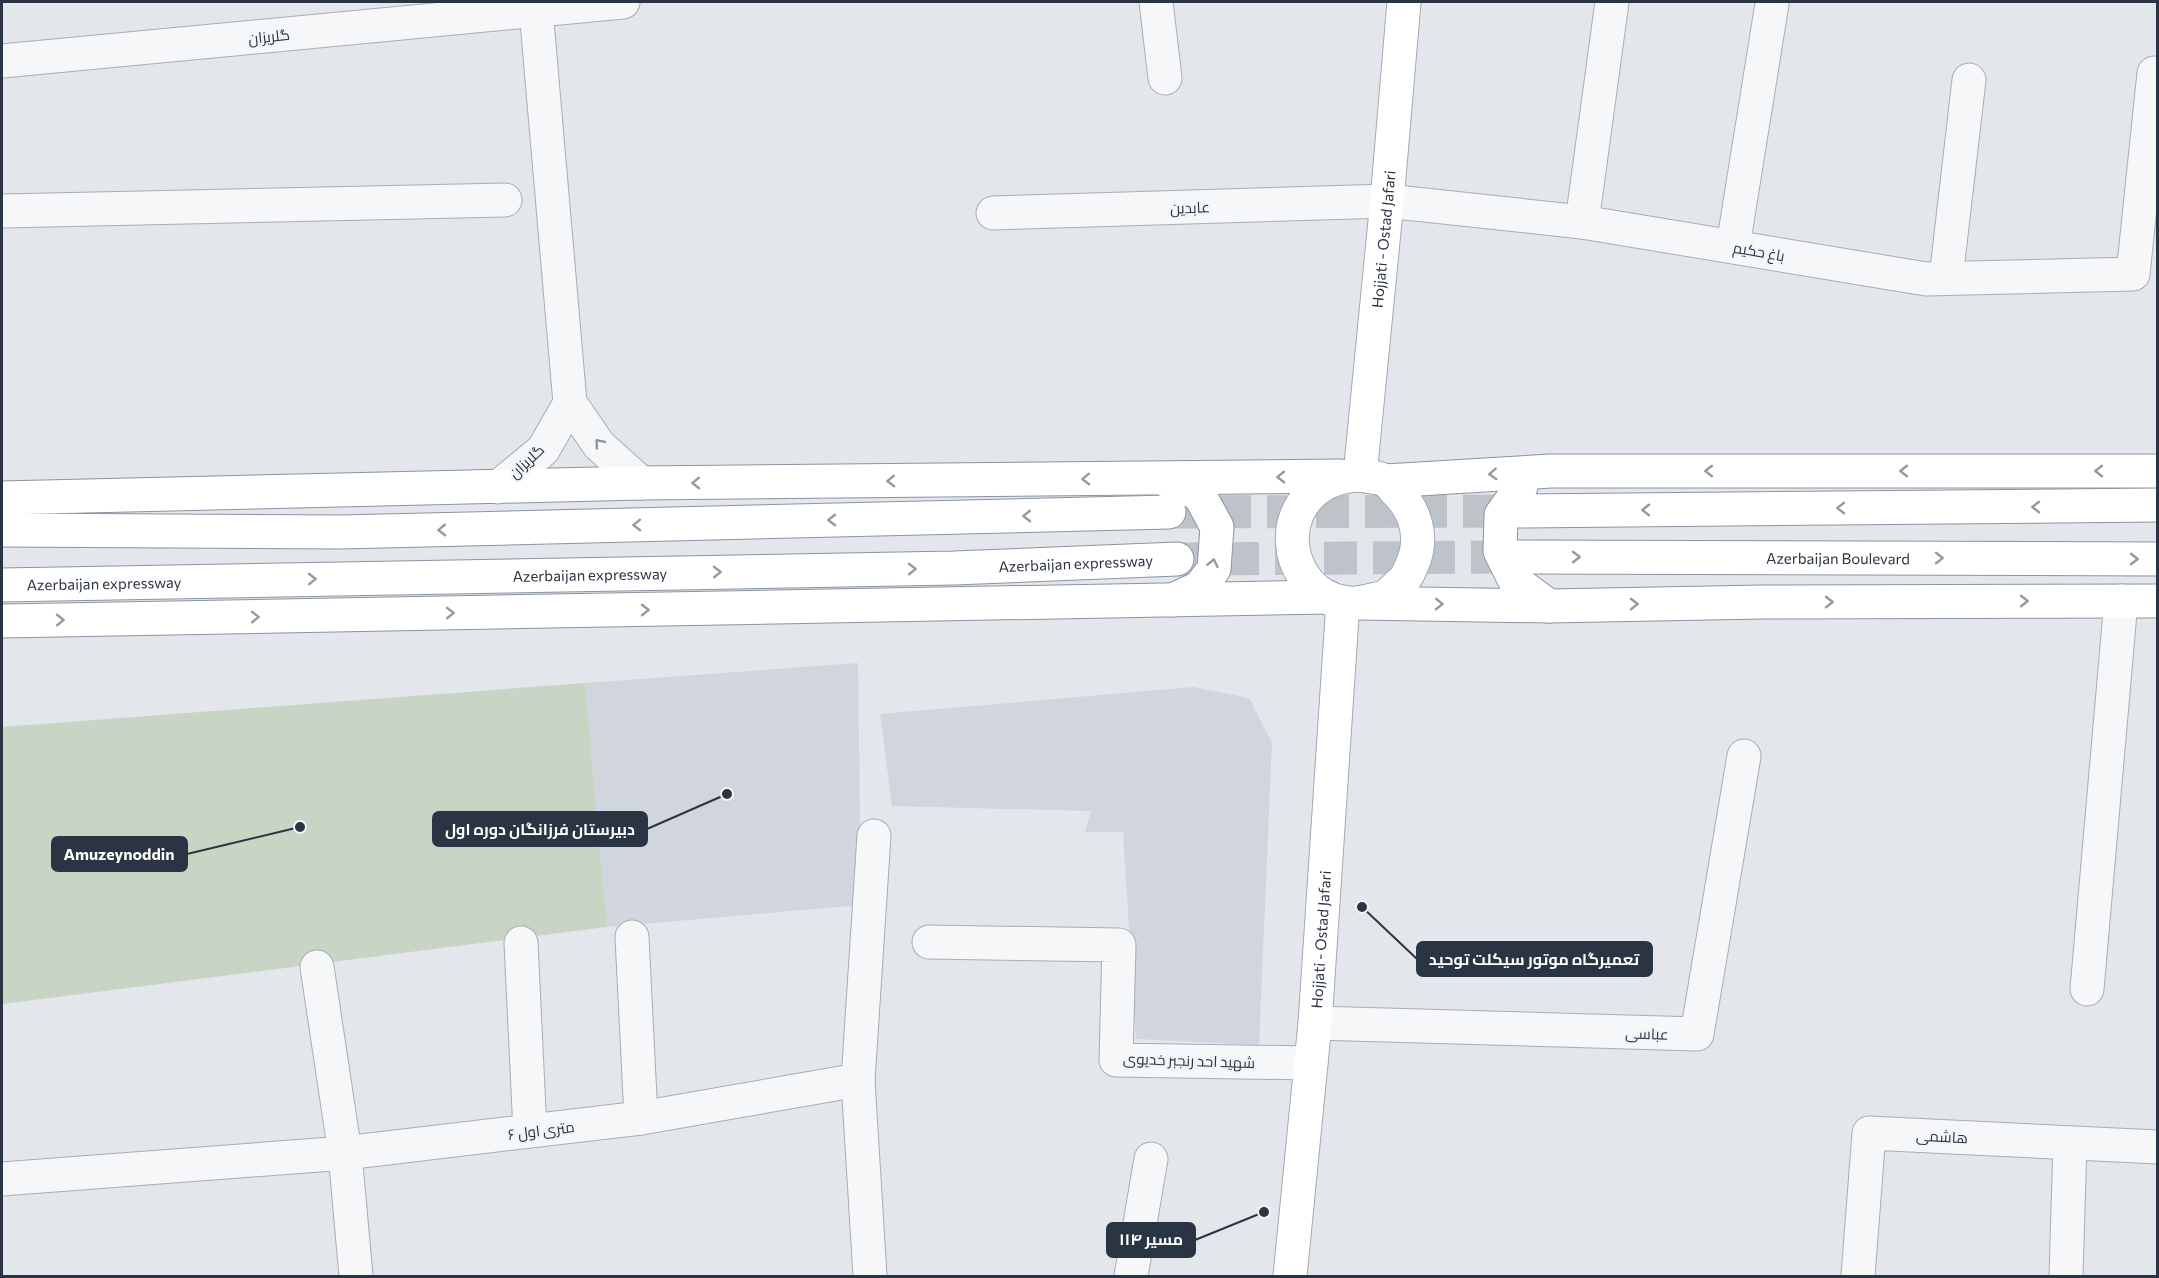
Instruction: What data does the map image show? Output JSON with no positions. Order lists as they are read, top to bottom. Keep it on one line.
{"streets":{"main road":["Hojjati - Ostad Jafari","Azerbaijan Boulevard","Azerbaijan expressway"],"street":["گلریزان","عابدین","باغ حکیم","عباسی","شهید احد رنجبر خدیوی","۶ متری اول","هاشمی"]},"crossings":[["عابدین","Hojjati - Ostad Jafari"],["عابدین","باغ حکیم"],["Hojjati - Ostad Jafari","باغ حکیم"],["Hojjati - Ostad Jafari","عباسی"],["Hojjati - Ostad Jafari","شهید احد رنجبر خدیوی"]],"places":["دبیرستان فرزانگان دوره اول","Amuzeynoddin","تعمیرگاه موتور سیکلت توحید","مسیر ۱۱۴"]}
